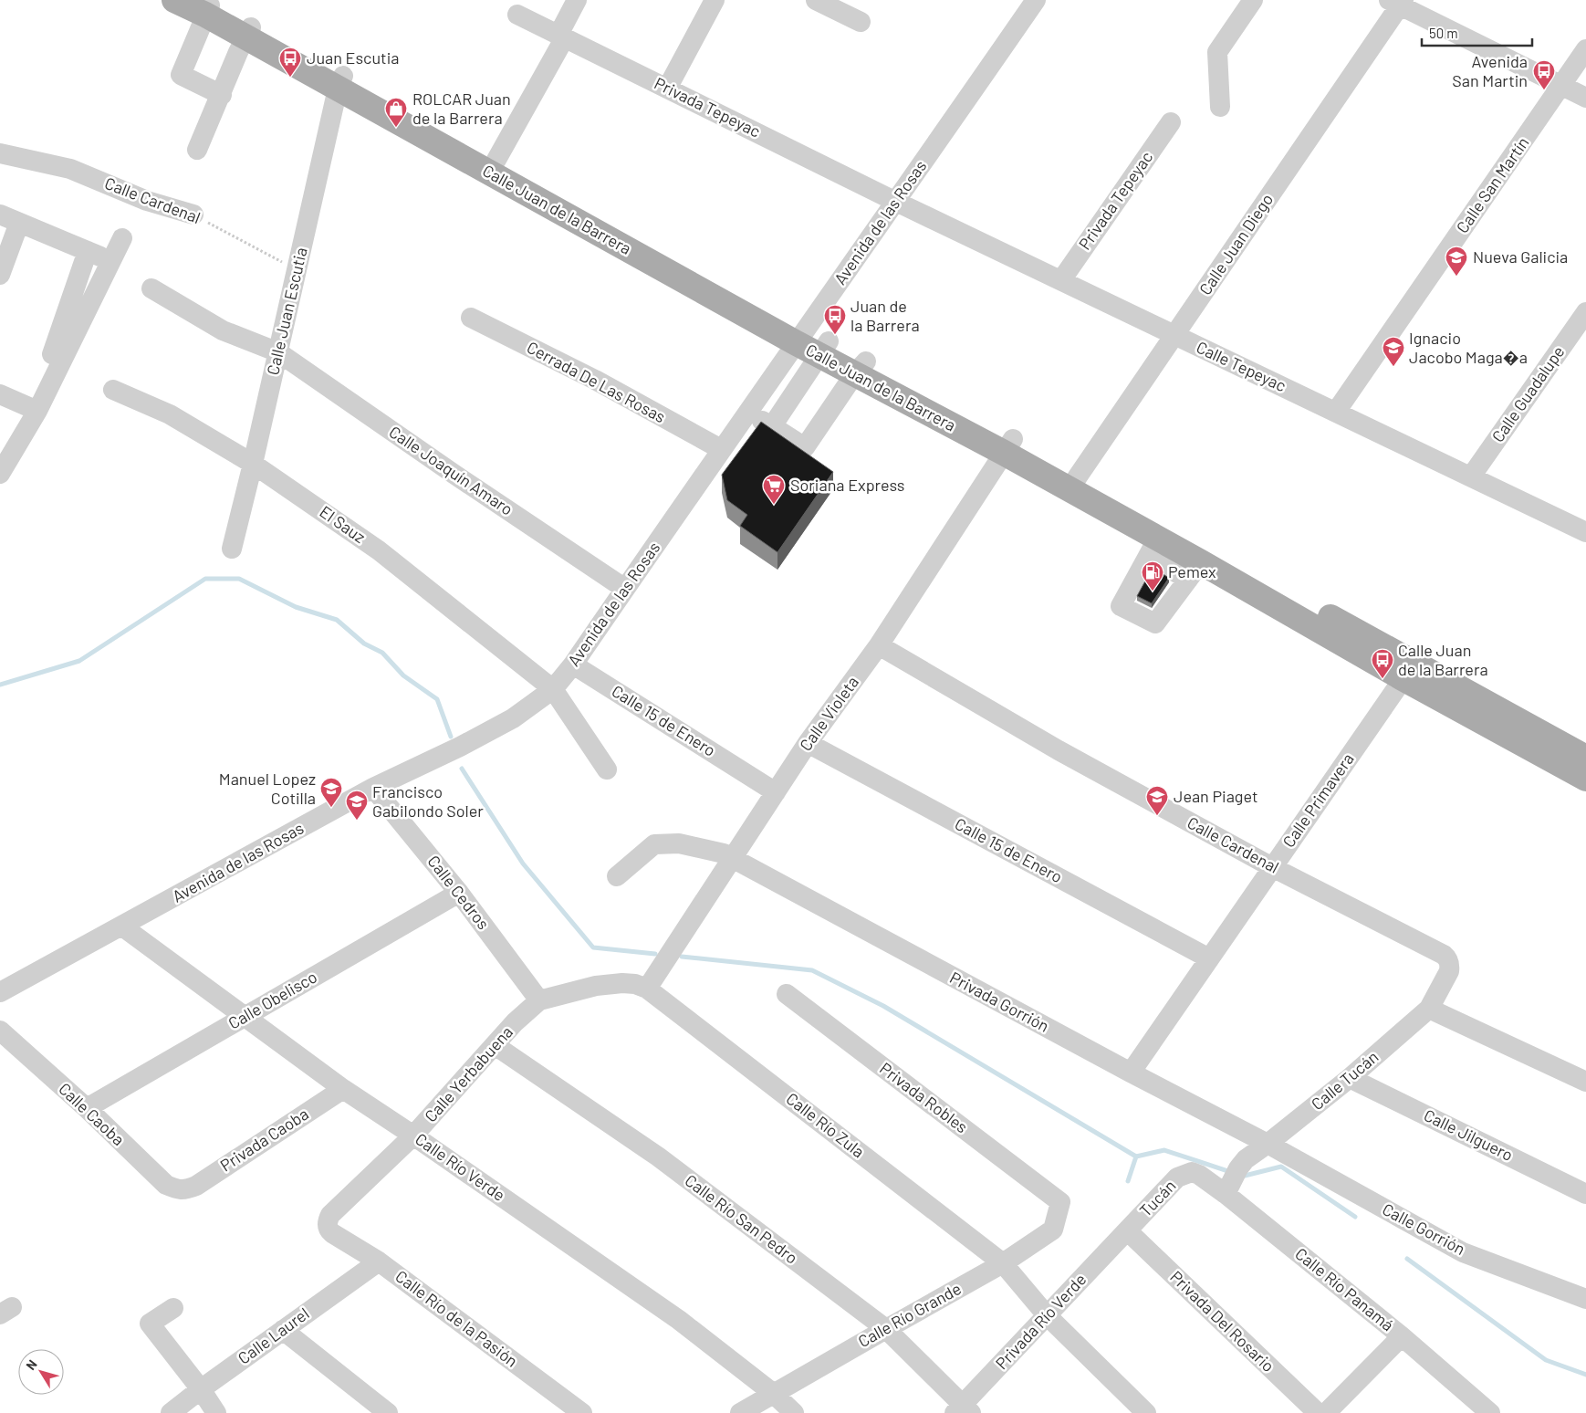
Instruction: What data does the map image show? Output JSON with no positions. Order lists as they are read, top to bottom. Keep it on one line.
{"streets":{"main road":["Calle Juan de la Barrera"],"street":["Privada Tepeyac","Calle San Martín","Calle Cardenal","Avenida de las Rosas","Calle Juan Diego","Calle Juan Escutia","Calle Tepeyac","Cerrada De Las Rosas","Calle Guadalupe","Calle Joaquín Amaro","El Sauz","Calle Violeta","Calle 15 de Enero","Calle Primavera","Calle Cedros","Calle Obelisco","Privada Gorrión","Calle Yerbabuena","Calle Tucán","Privada Robles","Calle Caoba","Calle Río Zula","Calle Jilguero","Privada Caoba","Calle Río Verde","Tucán","Calle Río San Pedro","Calle Gorrión","Calle Río Panamá","Calle Río Grande","Calle Río de la Pasión","Privada Río Verde","Privada Del Rosario","Calle Laurel"]},"crossings":[["Privada Tepeyac","Avenida de las Rosas"],["Privada Tepeyac","Calle Tepeyac"],["Calle San Martín","Calle Tepeyac"],["Calle Cardenal","Calle Juan Escutia"],["Calle Cardenal","Calle Violeta"],["Calle Cardenal","Calle Primavera"],["Calle Cardenal","Calle Tucán"],["Calle Juan de la Barrera","Avenida de las Rosas"],["Calle Juan de la Barrera","Calle Juan Diego"],["Calle Juan de la Barrera","Calle Juan Escutia"],["Calle Juan de la Barrera","Calle Violeta"],["Calle Juan de la Barrera","Calle Primavera"],["Avenida de las Rosas","Calle Tepeyac"],["Avenida de las Rosas","Cerrada De Las Rosas"],["Avenida de las Rosas","Calle Joaquín Amaro"],["Avenida de las Rosas","El Sauz"],["Avenida de las Rosas","Calle 15 de Enero"],["Avenida de las Rosas","Calle Cedros"],["Avenida de las Rosas","Calle Río Verde"],["Calle Juan Diego","Calle Tepeyac"],["Calle Juan Escutia","Calle Joaquín Amaro"],["Calle Juan Escutia","El Sauz"],["Calle Tepeyac","Calle Guadalupe"],["Calle Violeta","Calle 15 de Enero"],["Calle Violeta","Privada Gorrión"],["Calle Violeta","Calle Yerbabuena"],["Calle Violeta","Calle Río Zula"],["Calle 15 de Enero","Calle Primavera"],["Calle Primavera","Privada Gorrión"],["Calle Cedros","Calle Obelisco"],["Calle Cedros","Calle Yerbabuena"],["Calle Obelisco","Calle Caoba"],["Calle Obelisco","Calle Río Verde"],["Privada Gorrión","Calle Tucán"],["Privada Gorrión","Calle Gorrión"],["Calle Yerbabuena","Calle Río Zula"],["Calle Yerbabuena","Calle Río Verde"],["Calle Yerbabuena","Calle Río San Pedro"],["Calle Yerbabuena","Calle Río de la Pasión"],["Calle Tucán","Calle Jilguero"],["Calle Tucán","Calle Gorrión"],["Calle Tucán","Calle Río Panamá"],["Privada Robles","Calle Río Grande"],["Calle Caoba","Privada Caoba"],["Calle Río Zula","Calle Río Grande"],["Calle Río Zula","Privada Río Verde"],["Privada Caoba","Calle Río Verde"],["Calle Río Verde","Calle Río Grande"],["Tucán","Calle Río Panamá"],["Tucán","Privada Río Verde"],["Tucán","Privada Del Rosario"],["Calle Río San Pedro","Calle Río Grande"],["Calle Río San Pedro","Privada Río Verde"],["Calle Río de la Pasión","Calle Laurel"],["Privada Río Verde","Privada Del Rosario"]],"places":{"bus stop":["Juan Escutia","Avenida San Martin","Juan de la Barrera","Calle Juan de la Barrera"],"shop":["ROLCAR Juan de la Barrera"],"school or university":["Nueva Galicia","Ignacio Jacobo Maga�a","Manuel Lopez Cotilla","Jean Piaget","Francisco Gabilondo Soler"],"supermarket":["Soriana Express"],"fuel station":["Pemex"]},"scale_bar":"50 m","north":"top left"}
